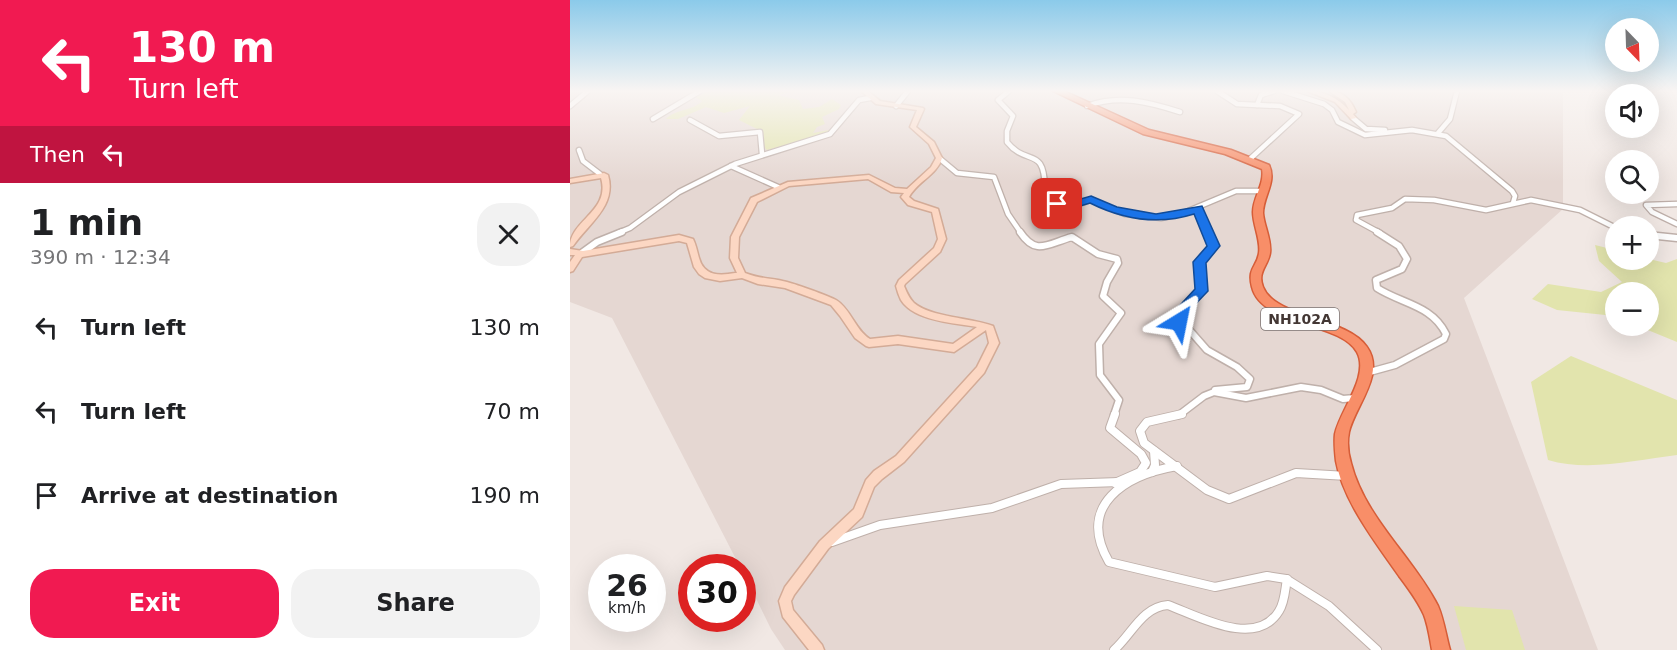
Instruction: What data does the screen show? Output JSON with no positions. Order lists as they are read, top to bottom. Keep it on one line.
{"streets":{"highway":["NH102A"]},"north":"bottom right","page":{"turn":["130 m","Turn left"],"map_buttons":["+","−"],"then":"Then","heading":["1 min","390 m · 12:34"],"list":[{"name":"Turn left","value":"130 m"},{"name":"Turn left","value":"70 m"},{"name":"Arrive at destination","value":"190 m"}],"speed":"26 km/h","limit":"30","buttons":["Exit","Share"]}}
